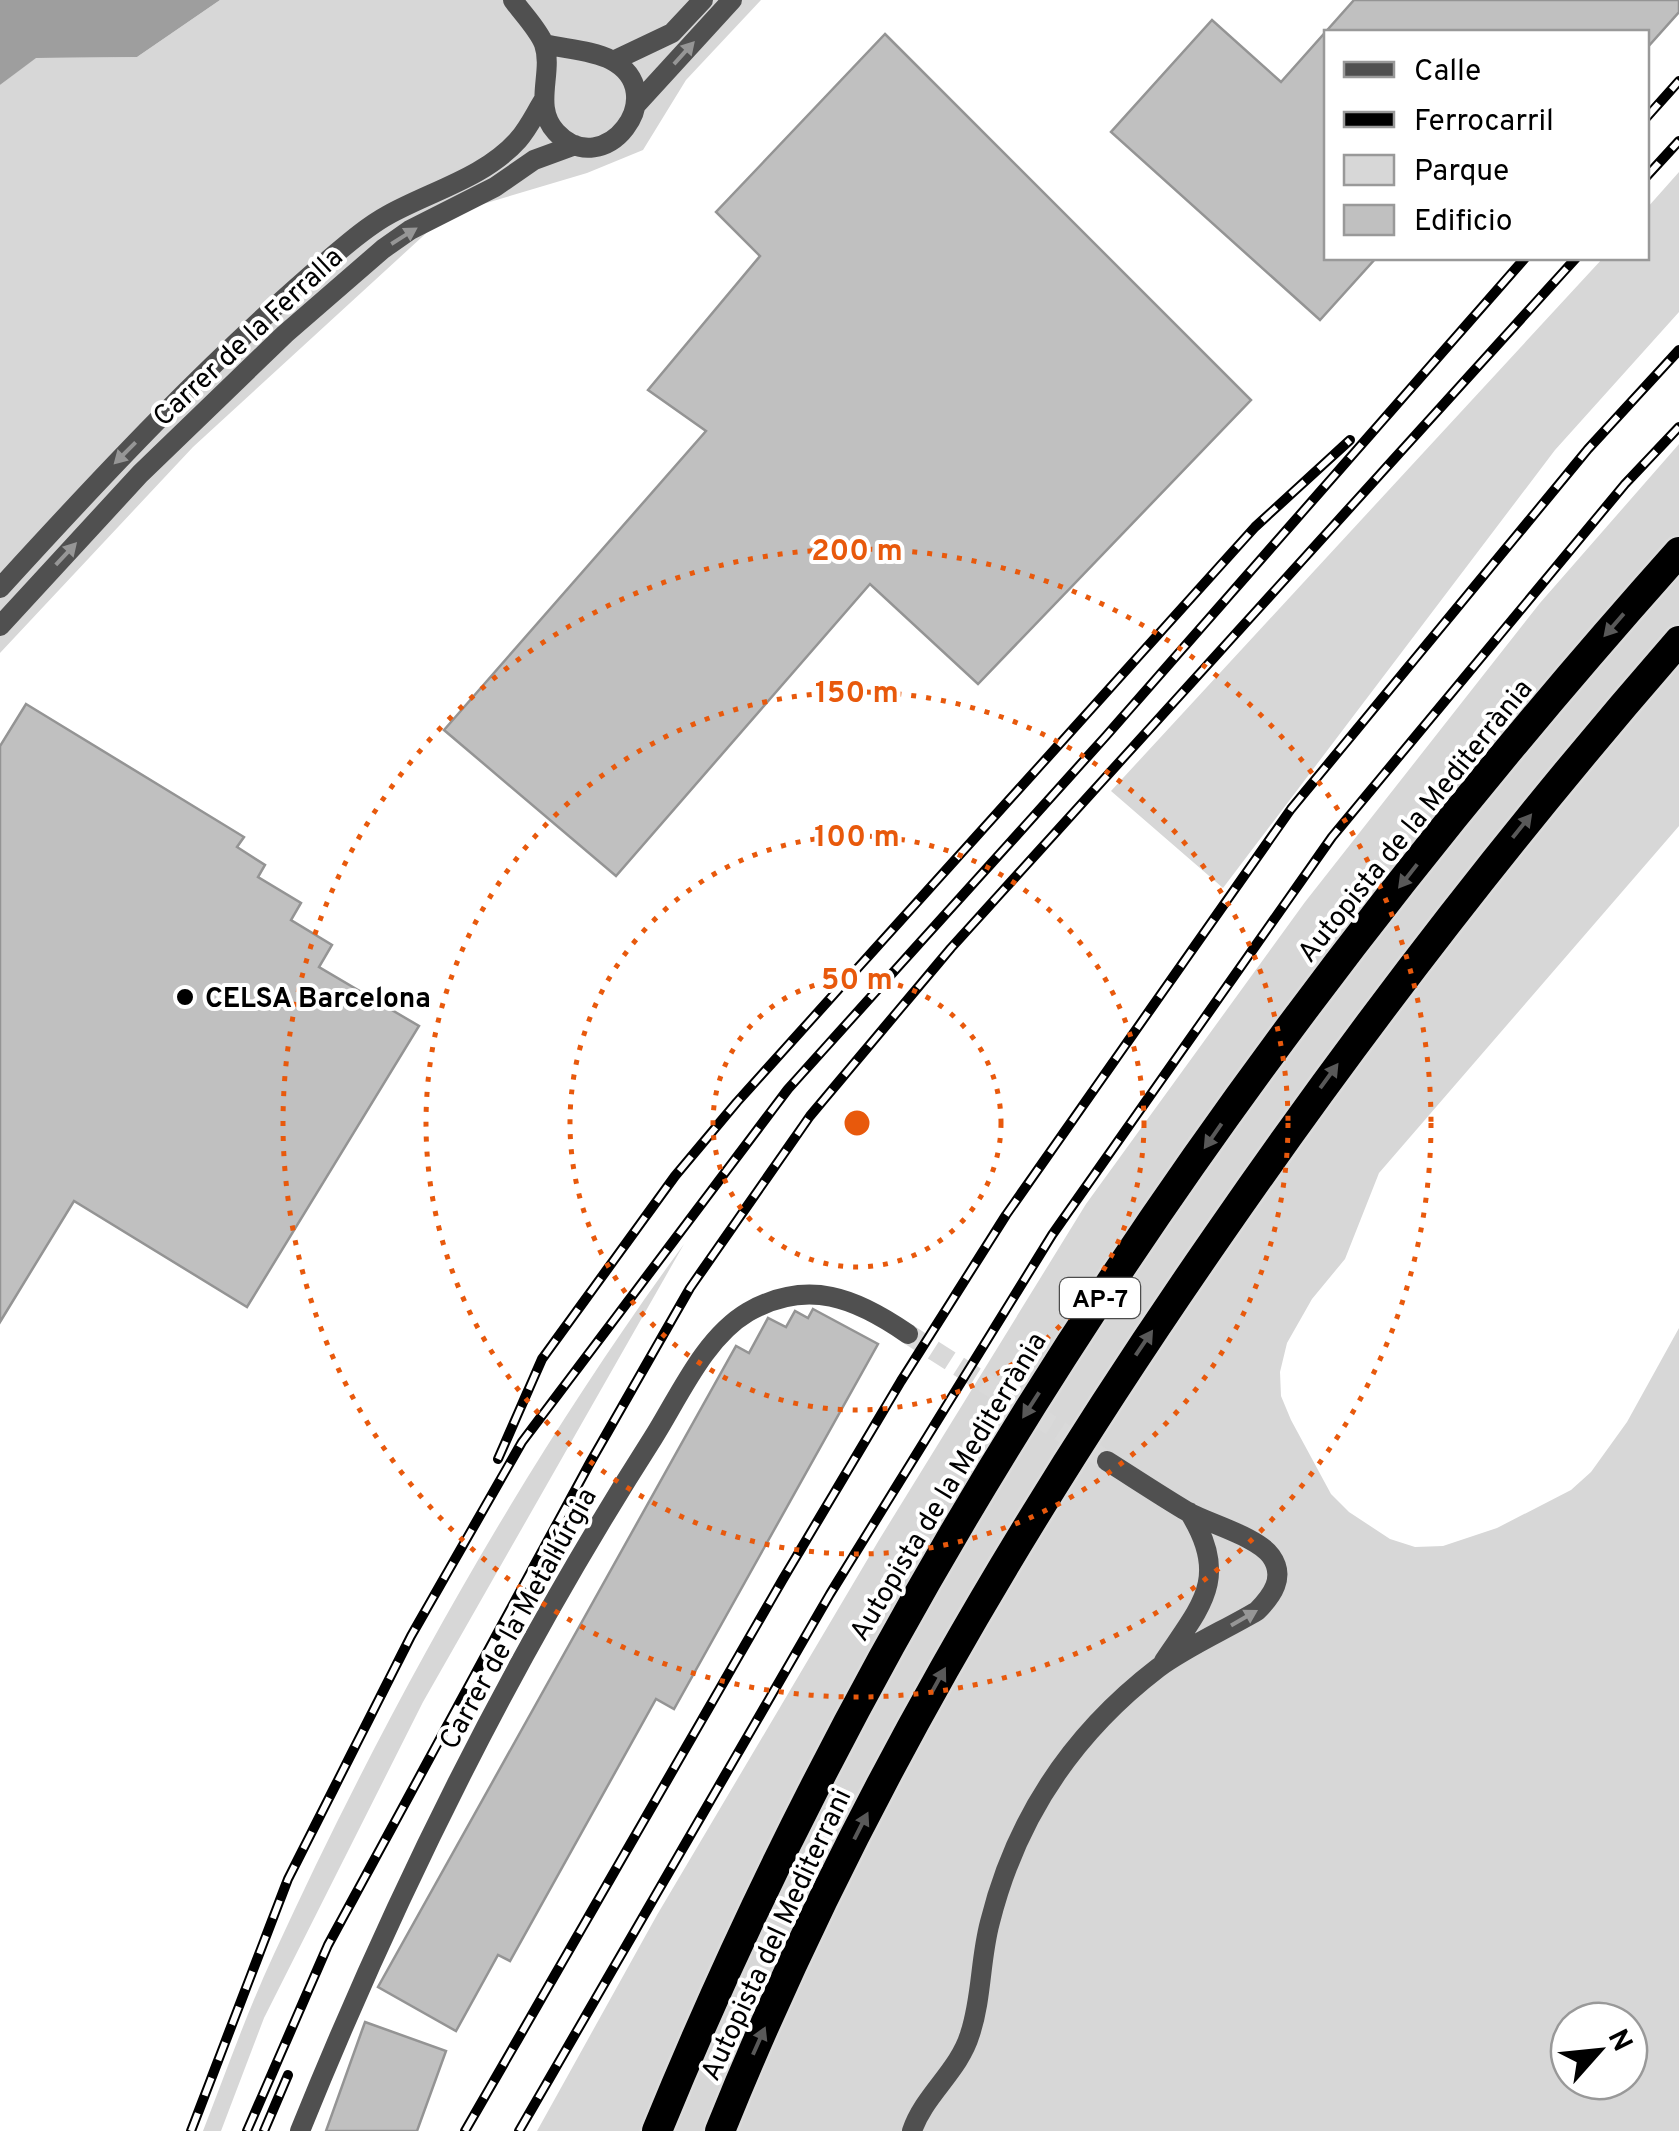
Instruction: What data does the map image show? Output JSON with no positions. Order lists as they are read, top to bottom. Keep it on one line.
{"streets":{"highway":["Autopista de la Mediterrània","AP-7","Autopista del Mediterrani"],"street":["Carrer de la Ferralla","Carrer de la Metal·lúrgia"]},"one_way":["Autopista de la Mediterrània","Autopista del Mediterrani"],"places":["CELSA Barcelona"],"legend":["Calle","Ferrocarril","Parque","Edificio"],"north":"top right","rings":["200 m","150 m","100 m","50 m"]}
